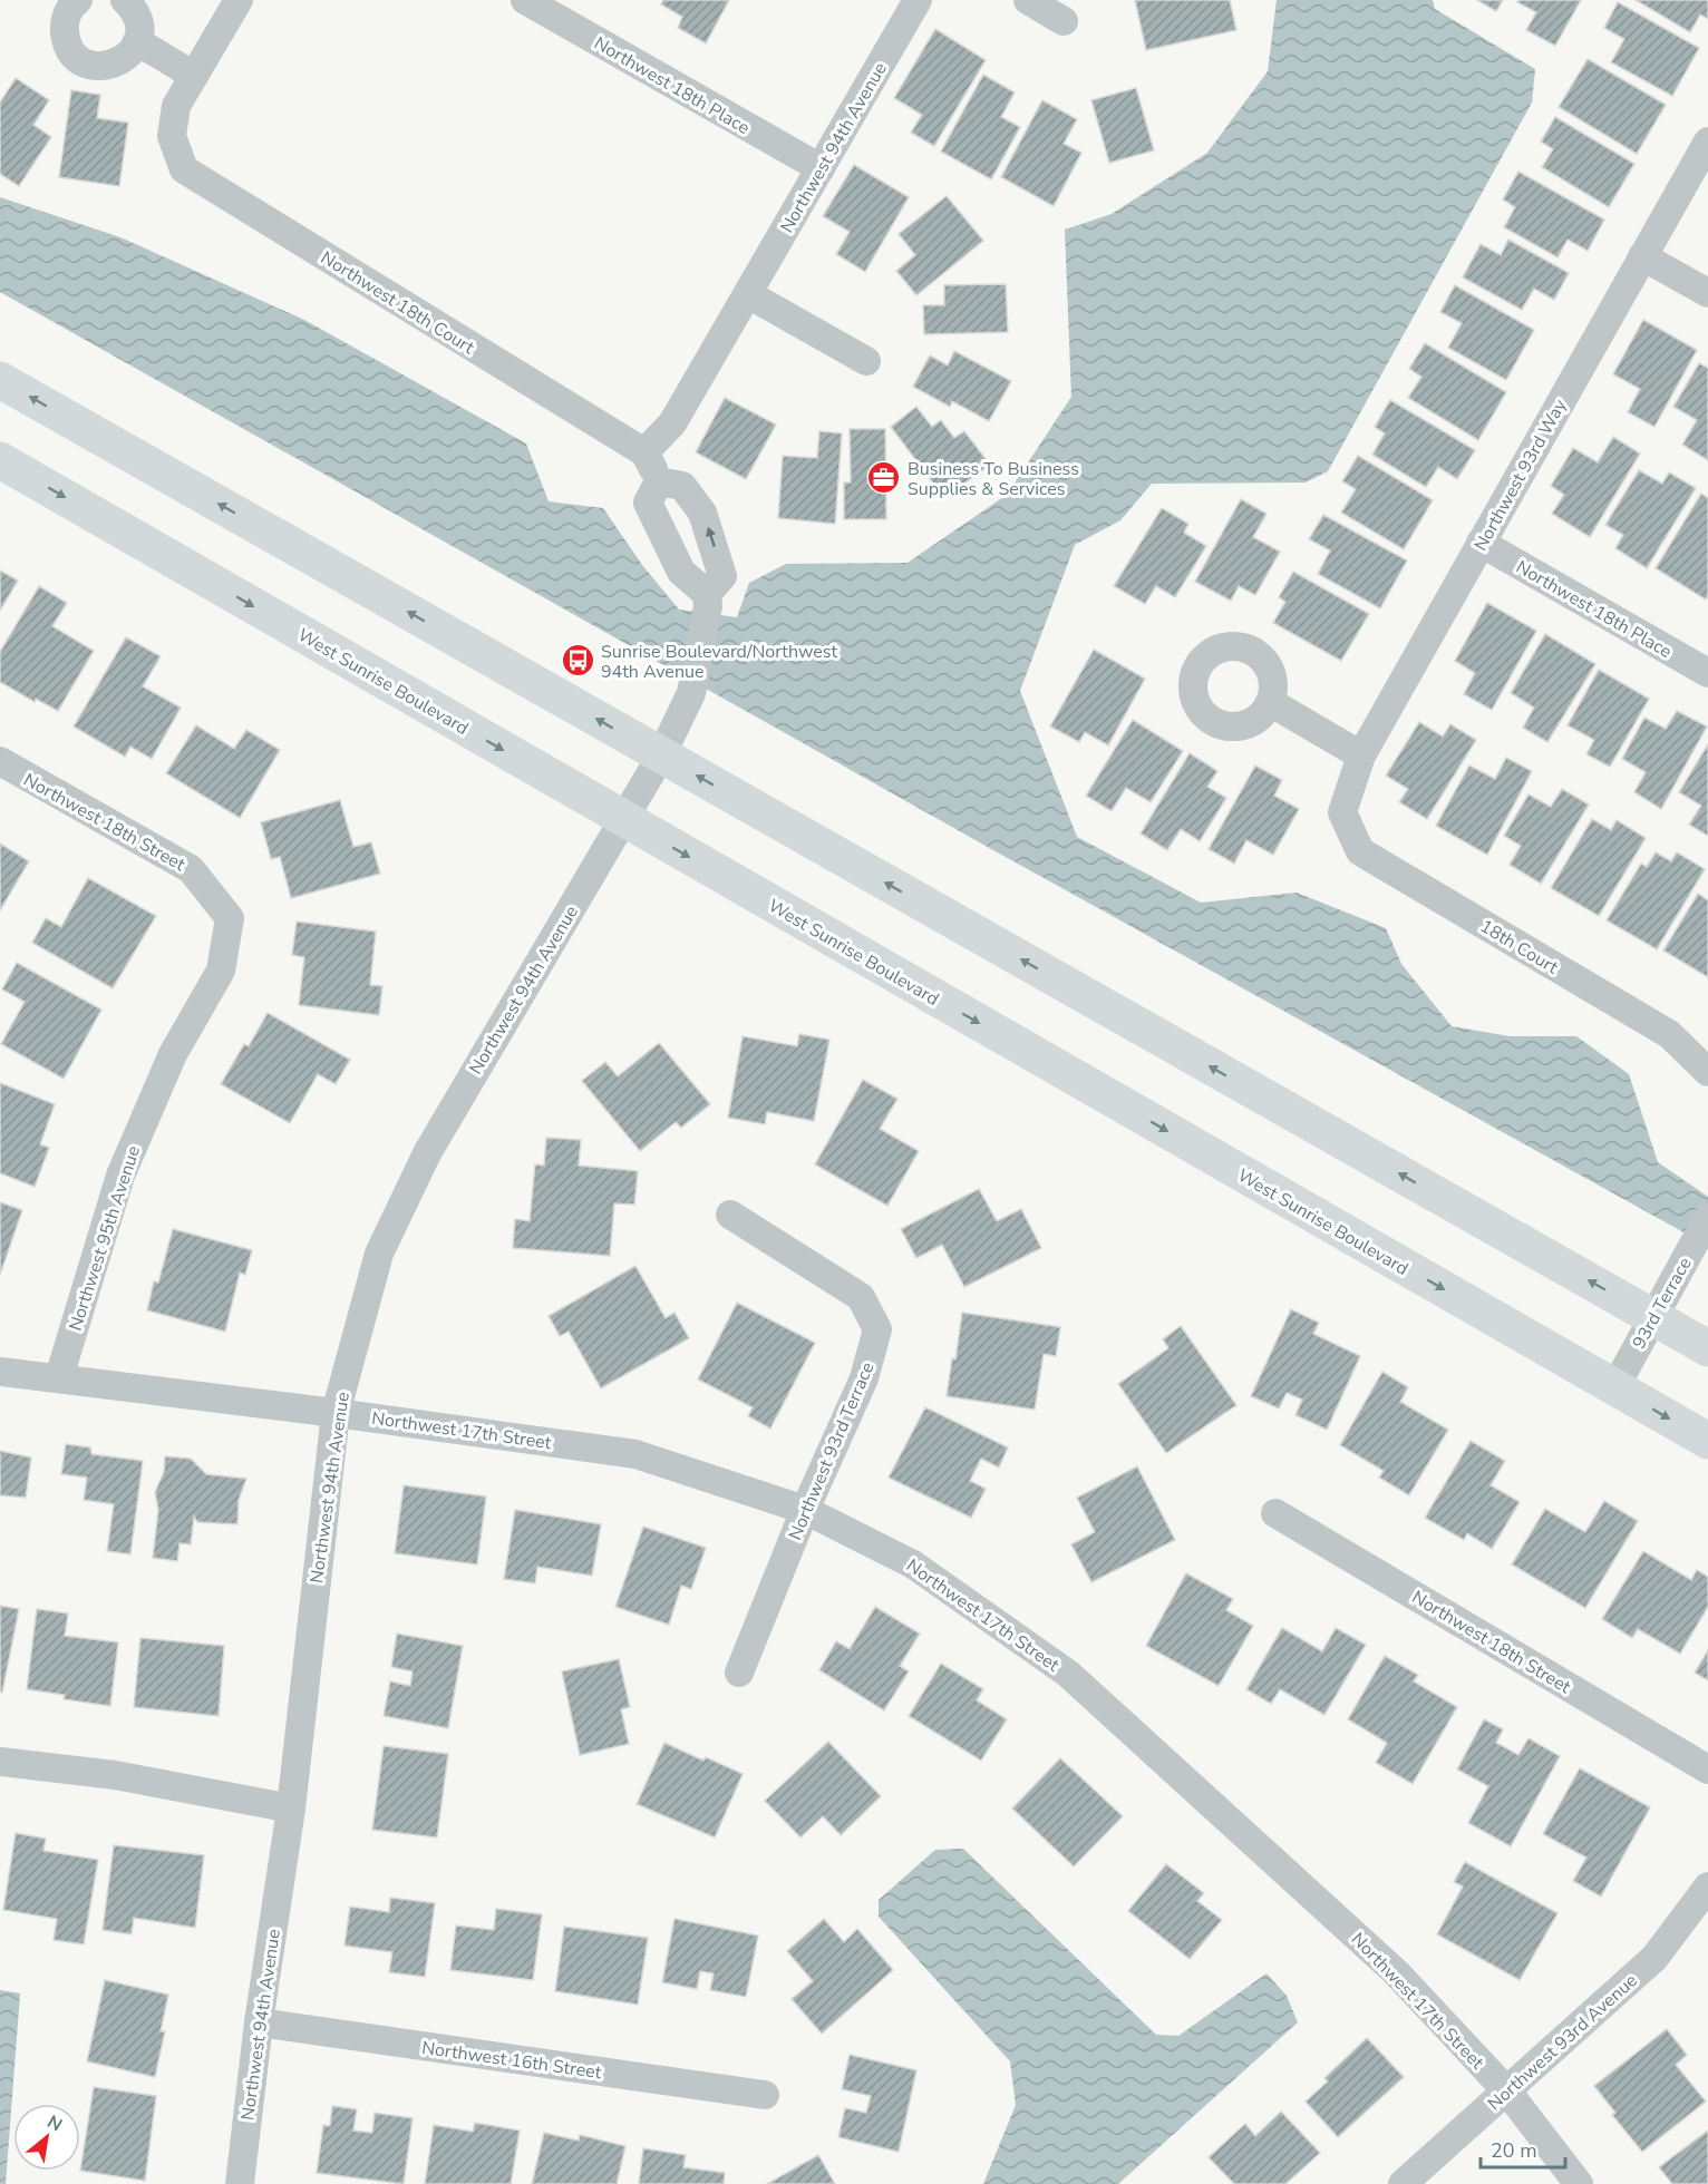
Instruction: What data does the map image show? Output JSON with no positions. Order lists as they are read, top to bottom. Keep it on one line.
{"streets":{"highway":["West Sunrise Boulevard"],"street":["Northwest 18th Place","Northwest 94th Avenue","Northwest 18th Court","Northwest 93rd Way","Northwest 18th Street","18th Court","Northwest 95th Avenue","93rd Terrace","Northwest 17th Street","Northwest 93rd Terrace","Northwest 93rd Avenue","Northwest 16th Street"]},"crossings":[["Northwest 18th Place","Northwest 94th Avenue"],["Northwest 18th Place","Northwest 93rd Way"],["Northwest 94th Avenue","Northwest 18th Court"],["Northwest 94th Avenue","West Sunrise Boulevard"],["Northwest 94th Avenue","Northwest 17th Street"],["Northwest 94th Avenue","Northwest 16th Street"],["Northwest 93rd Way","18th Court"],["West Sunrise Boulevard","93rd Terrace"],["Northwest 18th Street","Northwest 95th Avenue"],["Northwest 95th Avenue","Northwest 17th Street"],["Northwest 17th Street","Northwest 93rd Terrace"],["Northwest 17th Street","Northwest 93rd Avenue"]],"places":{"office":["Business To Business Supplies & Services"],"bus stop":["Sunrise Boulevard/Northwest 94th Avenue"]},"scale_bar":"20 m","north":"top right"}
